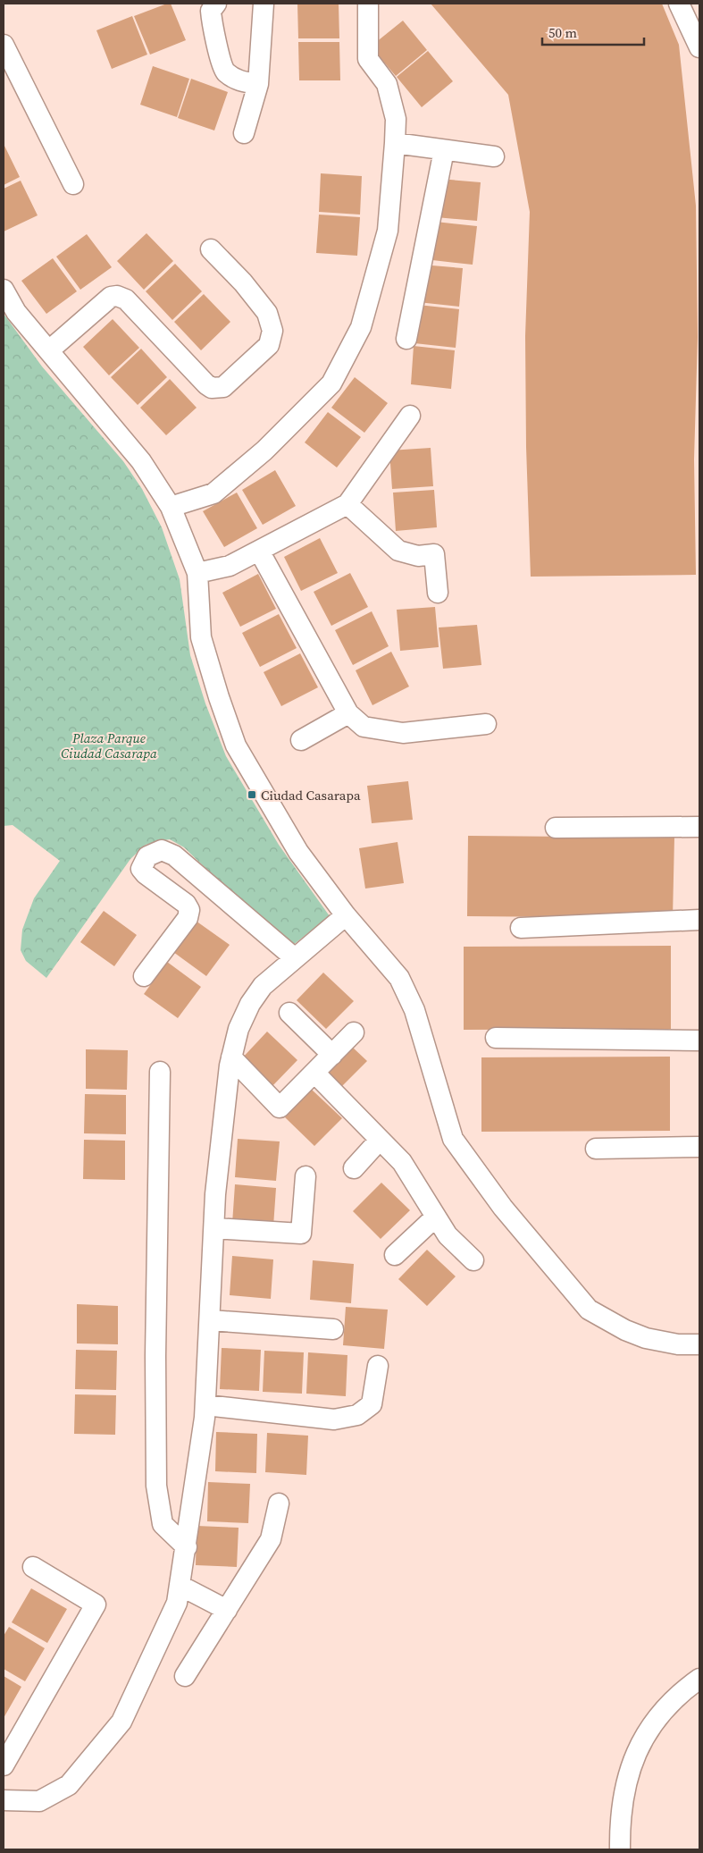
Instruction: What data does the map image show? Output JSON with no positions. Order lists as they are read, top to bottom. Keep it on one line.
{"parks":["Plaza Parque Ciudad Casarapa"],"places":{"transit":["Ciudad Casarapa"]},"scale_bar":"50 m"}
